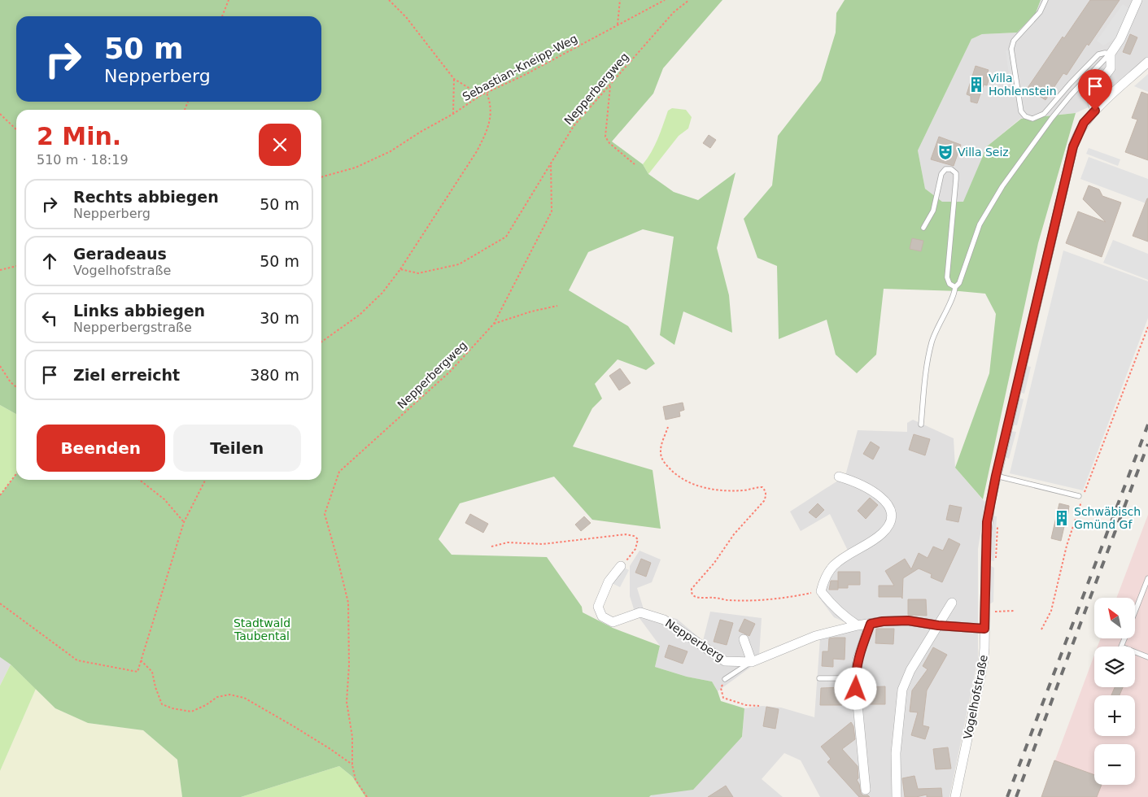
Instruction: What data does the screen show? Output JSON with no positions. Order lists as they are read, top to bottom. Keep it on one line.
{"streets":{"street":["Nepperberg","Vogelhofstraße"],"path":["Sebastian-Kneipp-Weg","Nepperbergweg"]},"parks":["Stadtwald Taubental"],"places":{"building":["Villa Hohlenstein","Schwäbisch Gmünd Gf"],"theatre":["Villa Seiz"]},"north":"top left","page":{"turn":["50 m","Nepperberg"],"heading":["2 Min.","510 m · 18:19"],"list":[{"name":"Rechts abbiegen","note":"Nepperberg","value":"50 m"},{"name":"Geradeaus","note":"Vogelhofstraße","value":"50 m"},{"name":"Links abbiegen","note":"Nepperbergstraße","value":"30 m"},{"name":"Ziel erreicht","value":"380 m"}],"buttons":["Beenden","Teilen"],"map_buttons":["+","−"]}}
